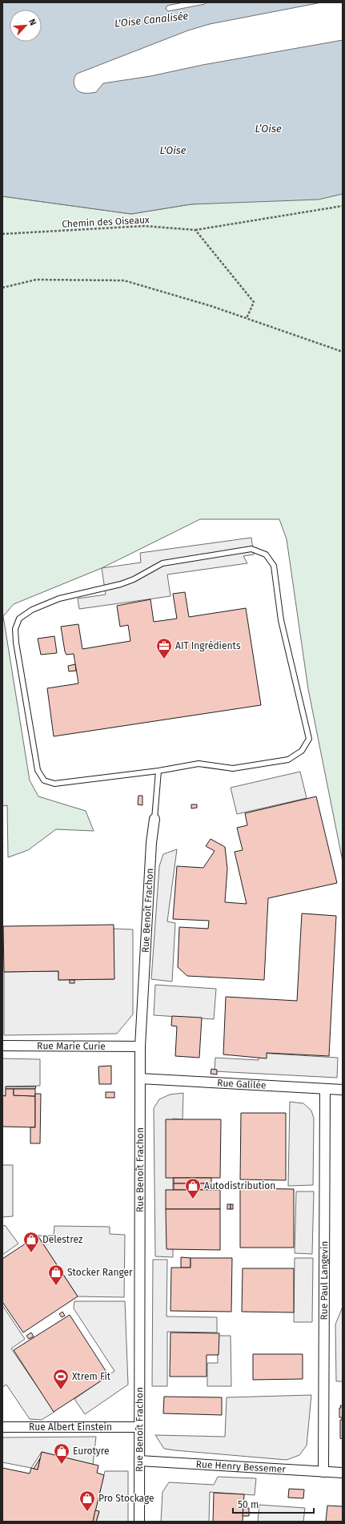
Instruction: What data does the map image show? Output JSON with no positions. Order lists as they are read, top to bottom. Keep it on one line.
{"streets":{"street":["Rue Benoît Frachon","Rue Marie Curie","Rue Galilée","Rue Paul Langevin","Rue Albert Einstein","Rue Henry Bessemer"],"path":["Chemin des Oiseaux"]},"crossings":[["Rue Benoît Frachon","Rue Marie Curie"],["Rue Benoît Frachon","Rue Galilée"],["Rue Benoît Frachon","Rue Albert Einstein"],["Rue Benoît Frachon","Rue Henry Bessemer"],["Rue Galilée","Rue Paul Langevin"],["Rue Paul Langevin","Rue Henry Bessemer"]],"water":["L'Oise Canalisée","L’Oise","L'Oise"],"places":{"office":["AIT Ingrédients"],"shop":["Autodistribution","Delestrez","Stocker Ranger","Eurotyre","Pro Stockage"],"sports":["Xtrem Fit"]},"scale_bar":"50 m","north":"top right"}
